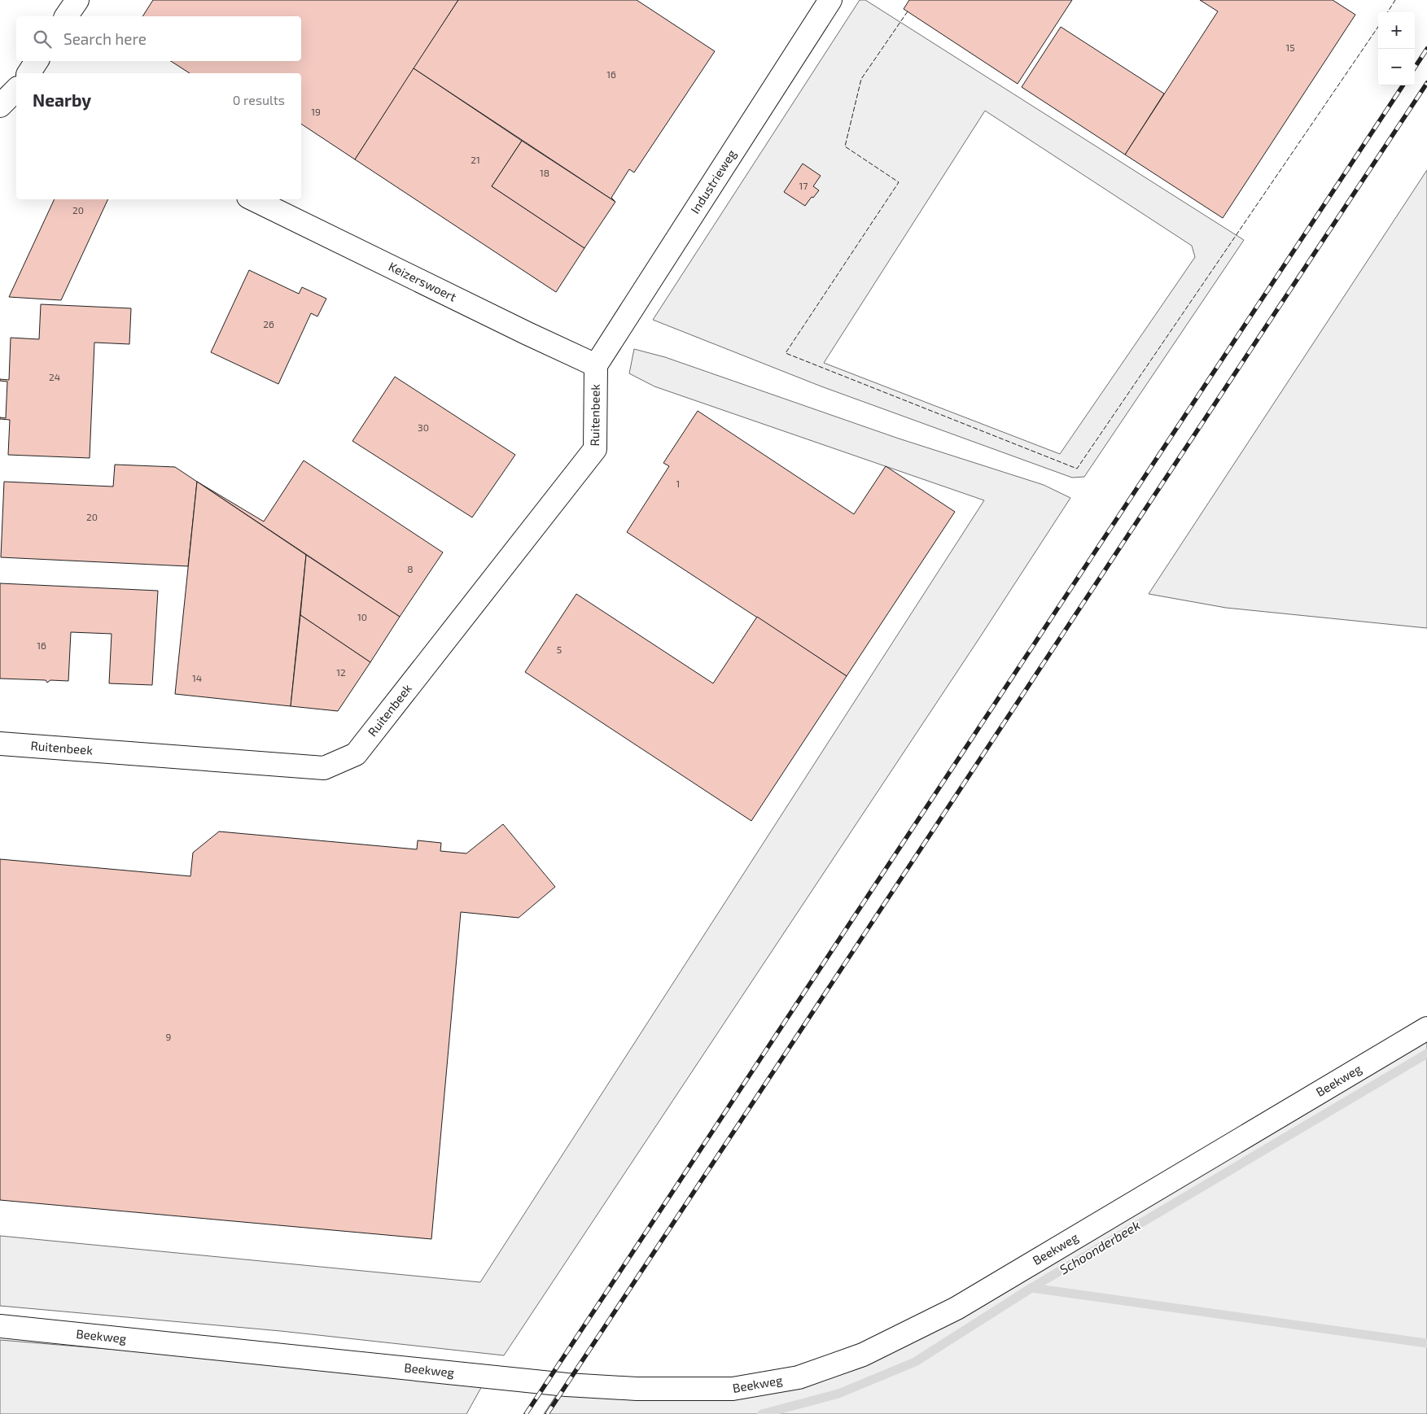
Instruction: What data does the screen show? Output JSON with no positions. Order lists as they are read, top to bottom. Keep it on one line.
{"streets":{"street":["Industrieweg","Keizerswoert","Ruitenbeek","Beekweg"]},"crossings":[["Industrieweg","Keizerswoert"],["Industrieweg","Ruitenbeek"],["Keizerswoert","Ruitenbeek"]],"water":["Schoonderbeek"],"house_numbers":["15","16","19","21","18","17","20","26","24","30","1","20","8","10","16","5","12","14","9"],"page":{"map_buttons":["+","−"],"search":"Search here","heading":["Nearby","0 results"]}}
